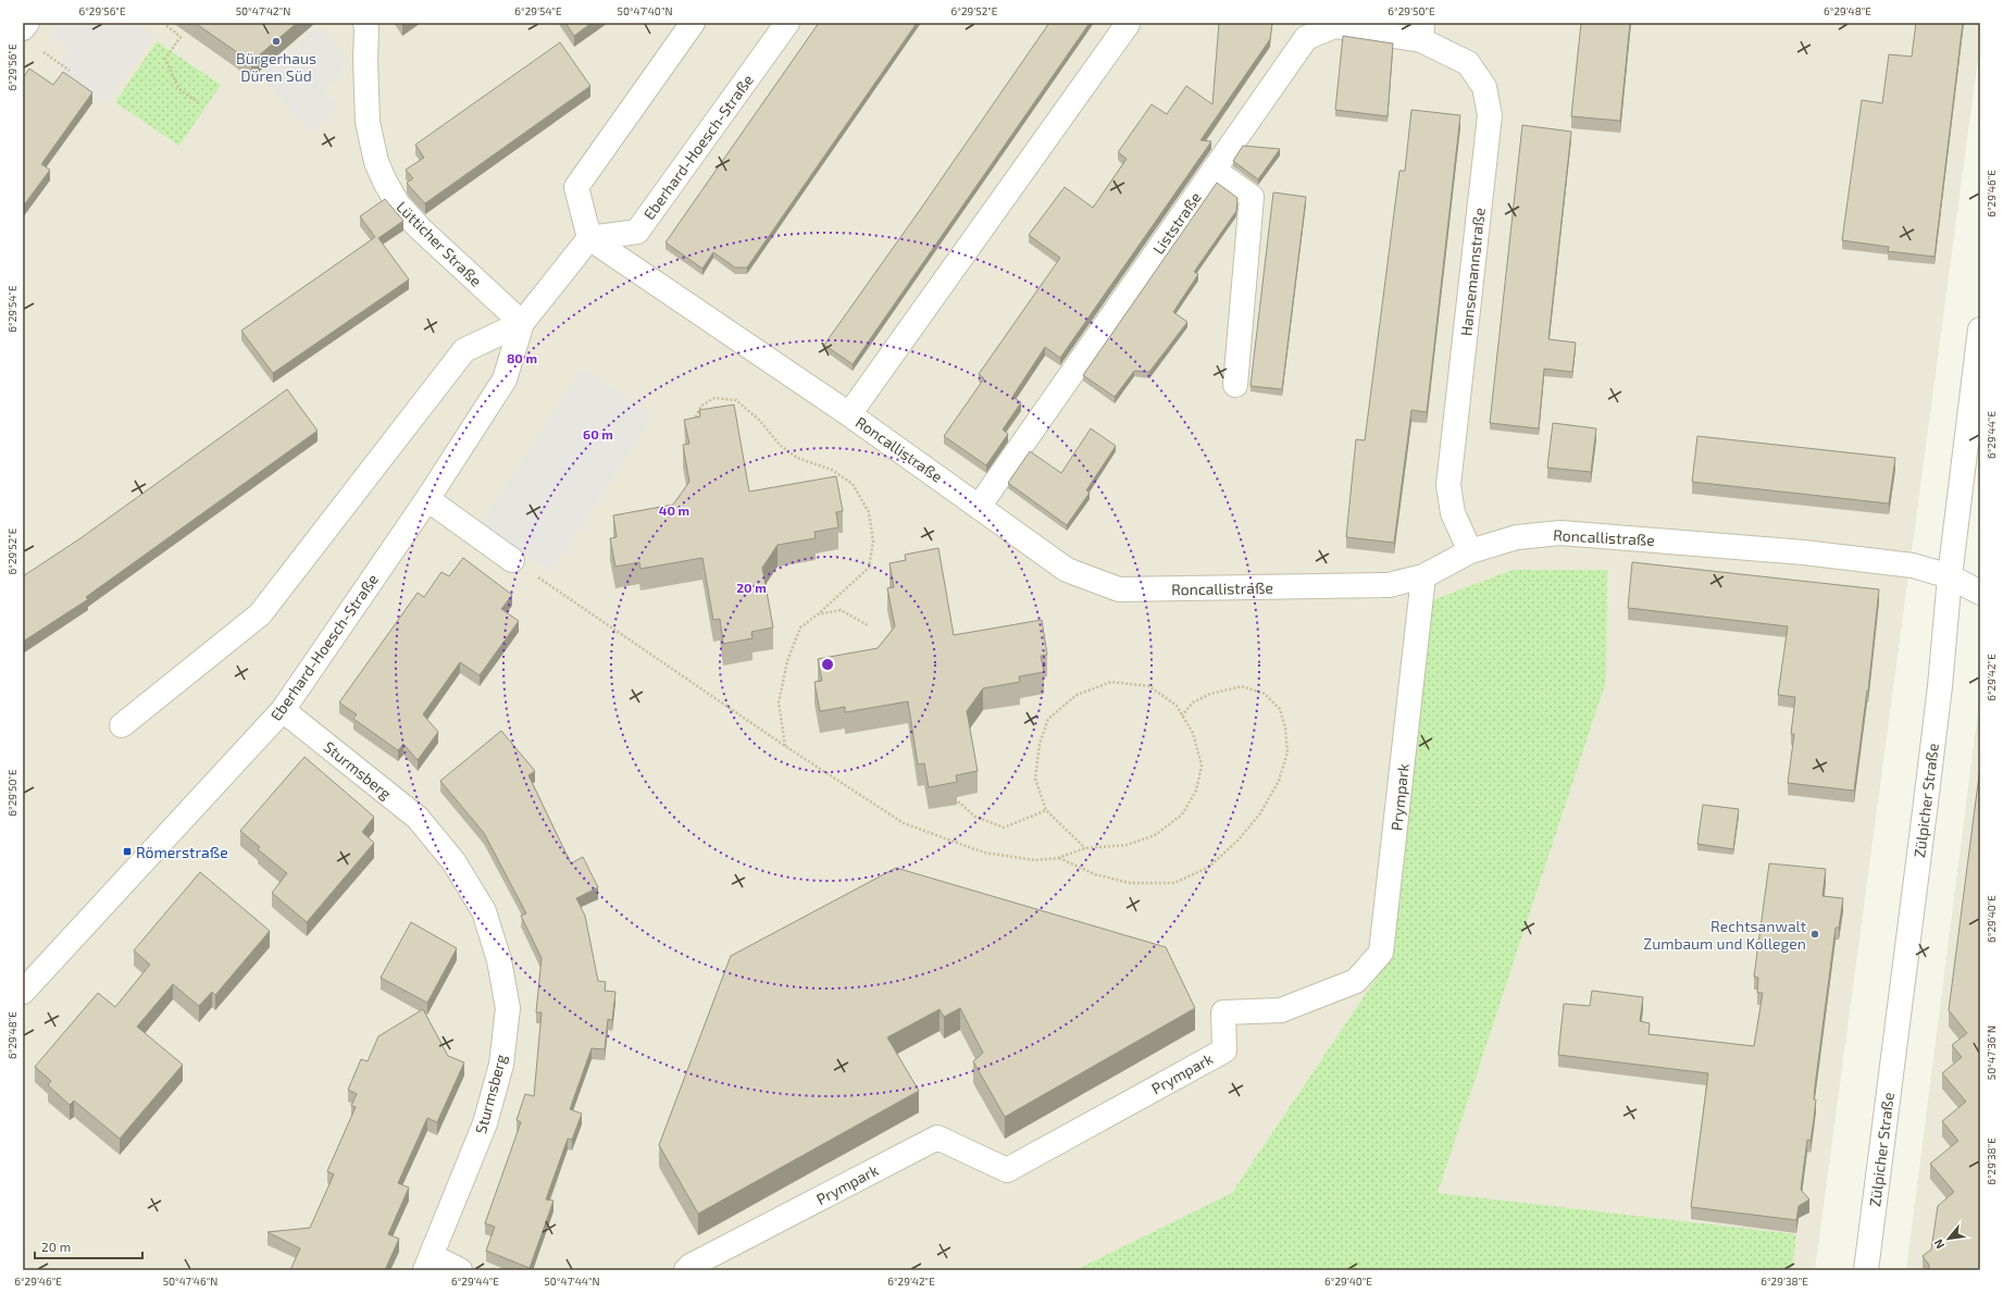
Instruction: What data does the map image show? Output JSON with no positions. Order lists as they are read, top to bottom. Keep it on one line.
{"streets":{"street":["Eberhard-Hoesch-Straße","Liststraße","Lütticher Straße","Hansemannstraße","Roncallistraße","Sturmsberg","Prympark","Zülpicher Straße"]},"crossings":[["Eberhard-Hoesch-Straße","Lütticher Straße"],["Eberhard-Hoesch-Straße","Roncallistraße"],["Eberhard-Hoesch-Straße","Sturmsberg"],["Liststraße","Hansemannstraße"],["Liststraße","Roncallistraße"],["Hansemannstraße","Roncallistraße"],["Roncallistraße","Prympark"],["Roncallistraße","Zülpicher Straße"]],"places":{"other":["Bürgerhaus Düren Süd","Rechtsanwalt Zumbaum und Kollegen"],"transit":["Römerstraße"]},"scale_bar":"20 m","north":"bottom left","coordinates":["6°29'56\"E","50°47'42\"N","6°29'54\"E","50°47'40\"N","6°29'52\"E","6°29'50\"E","6°29'48\"E","6°29'46\"E","6°29'44\"E","6°29'42\"E","6°29'40\"E","50°47'36\"N","6°29'38\"E","50°47'46\"N","50°47'44\"N"],"rings":["80 m","60 m","40 m","20 m"]}
